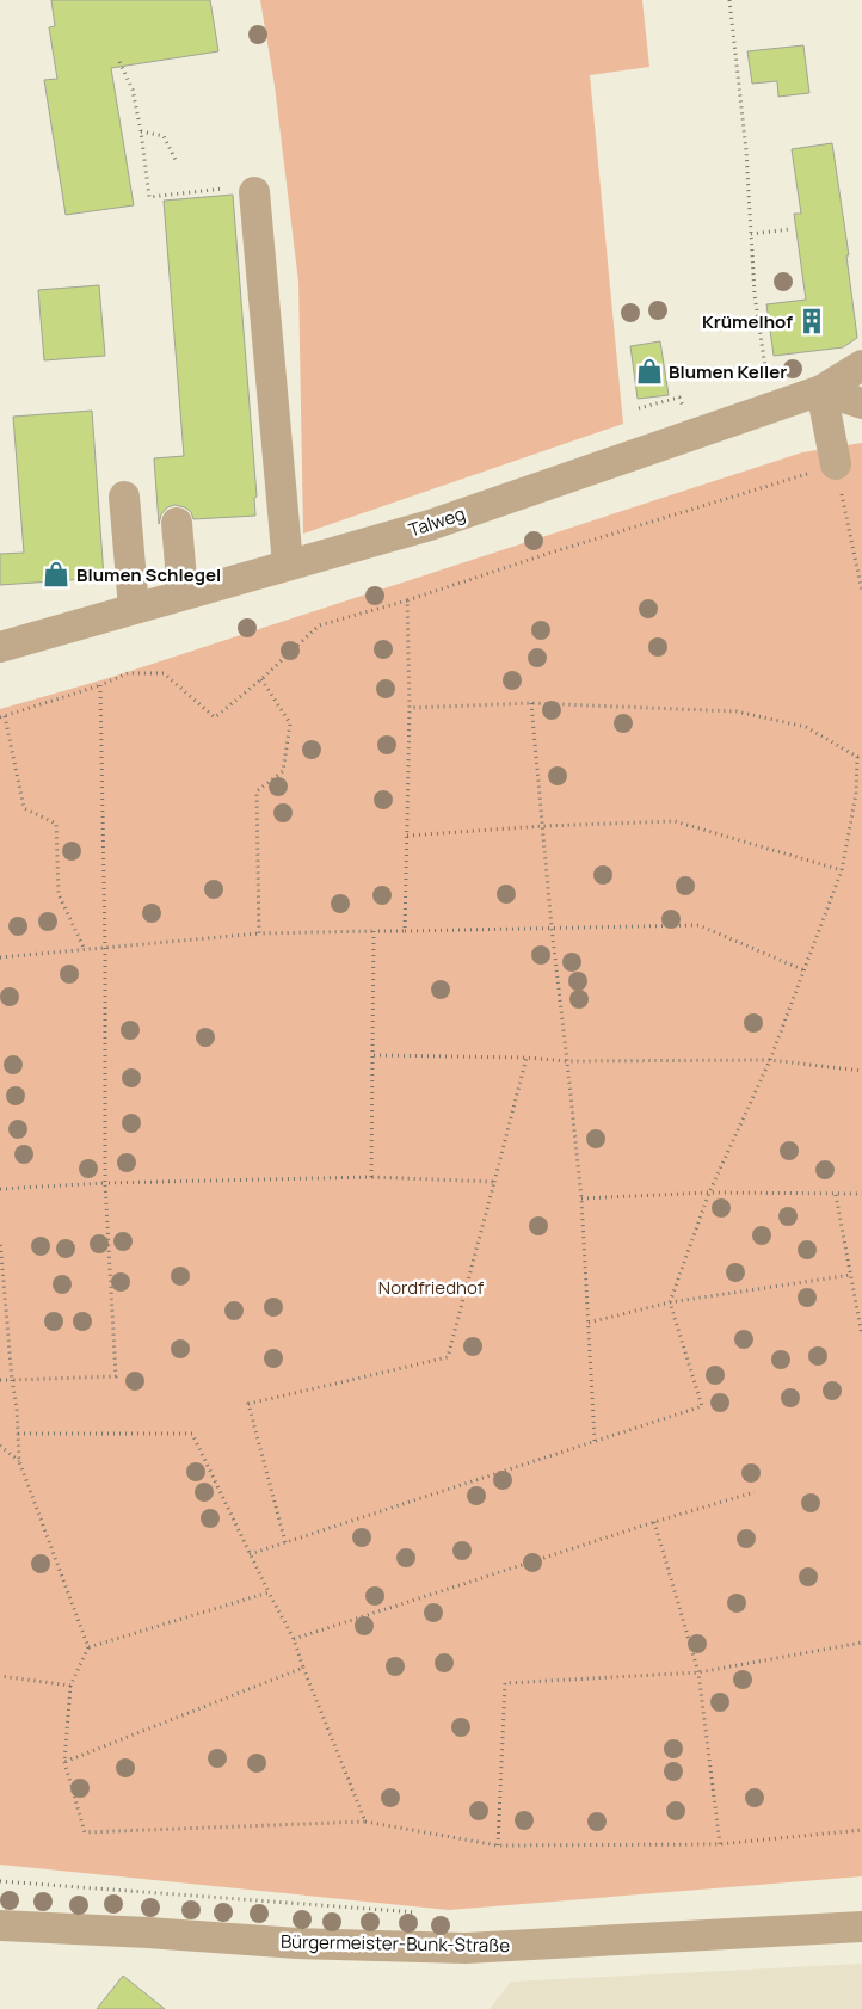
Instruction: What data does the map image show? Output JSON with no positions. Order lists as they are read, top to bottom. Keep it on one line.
{"streets":{"street":["Talweg","Bürgermeister-Bunk-Straße"]},"parks":["Nordfriedhof"],"places":{"building":["Krümelhof"],"shop":["Blumen Keller","Blumen Schlegel"]}}
